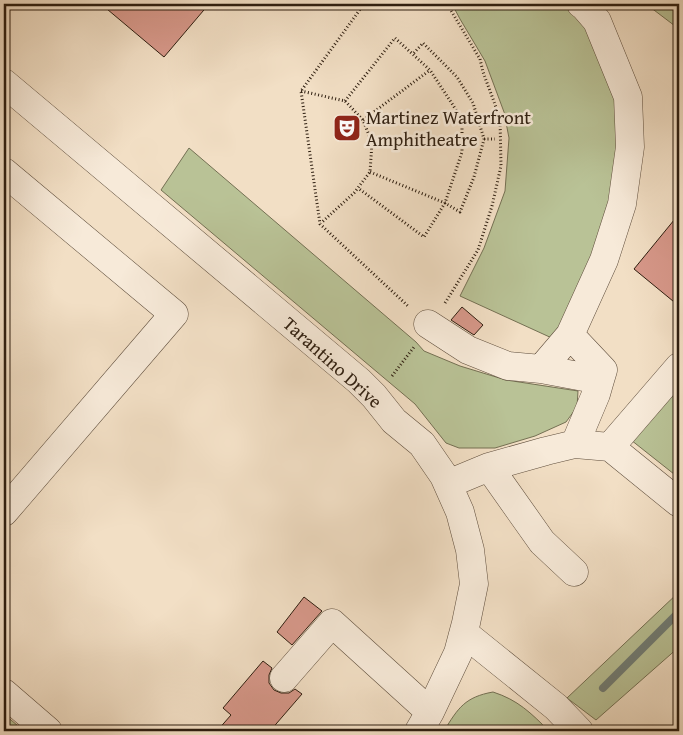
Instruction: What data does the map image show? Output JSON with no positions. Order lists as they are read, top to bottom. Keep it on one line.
{"streets":{"street":["Tarantino Drive"]},"places":{"theatre":["Martinez Waterfront Amphitheatre"]}}
